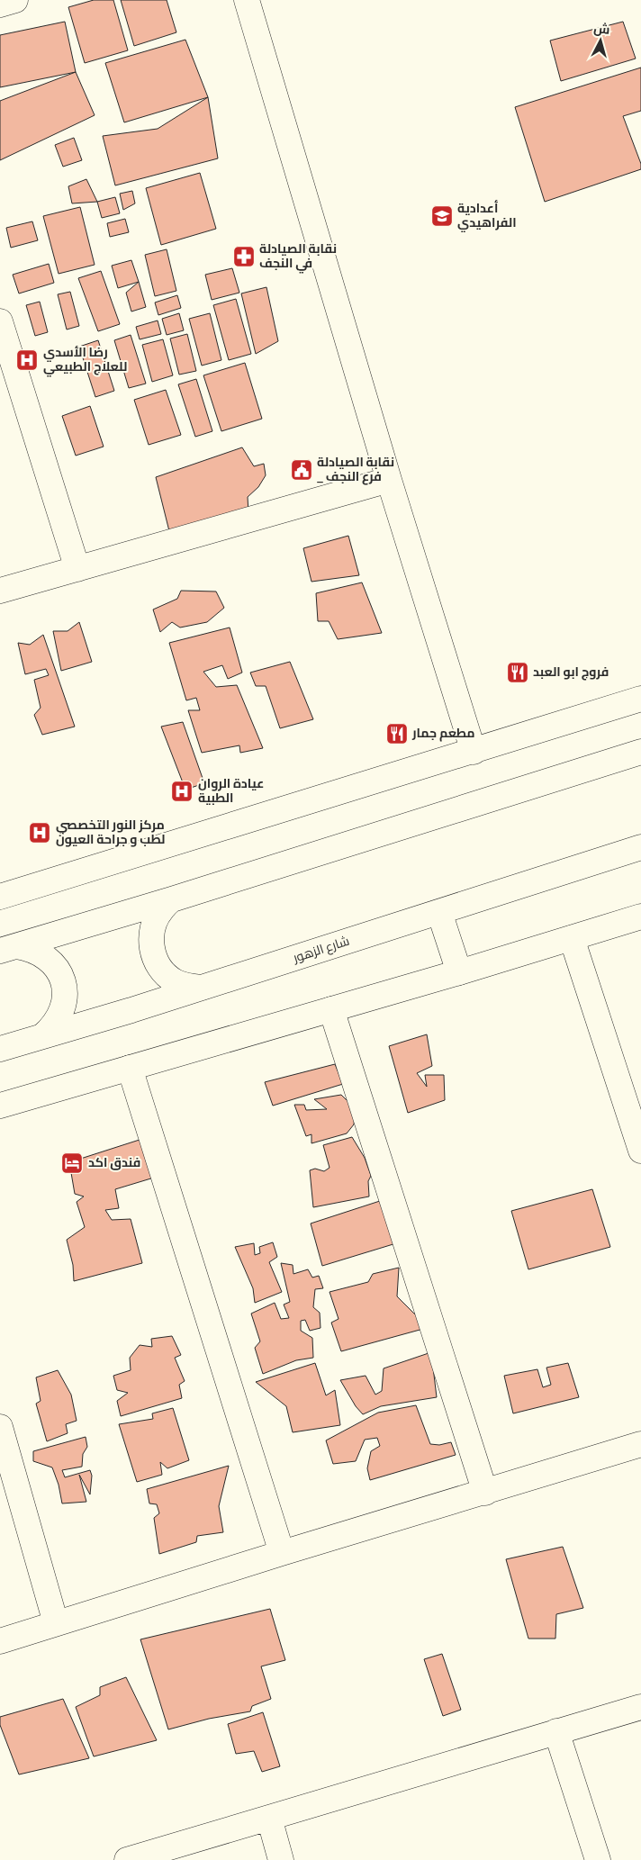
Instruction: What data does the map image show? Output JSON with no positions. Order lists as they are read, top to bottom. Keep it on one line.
{"streets":{"street":["شارع الزهور"]},"places":{"school or university":["أعدادية الفراهيدي"],"pharmacy":["نقابة الصيادلة في النجف"],"hospital":["رضا الأسدي للعلاج الطبيعي","عيادة الروان الطبية","مركز النور التخصصي لطب و جراحة العيون"],"public building":["نقابة الصيادلة _ فرع النجف"],"restaurant":["فروج ابو العبد","مطعم جمار"],"hotel":["فندق اكد"]},"north":"top"}
